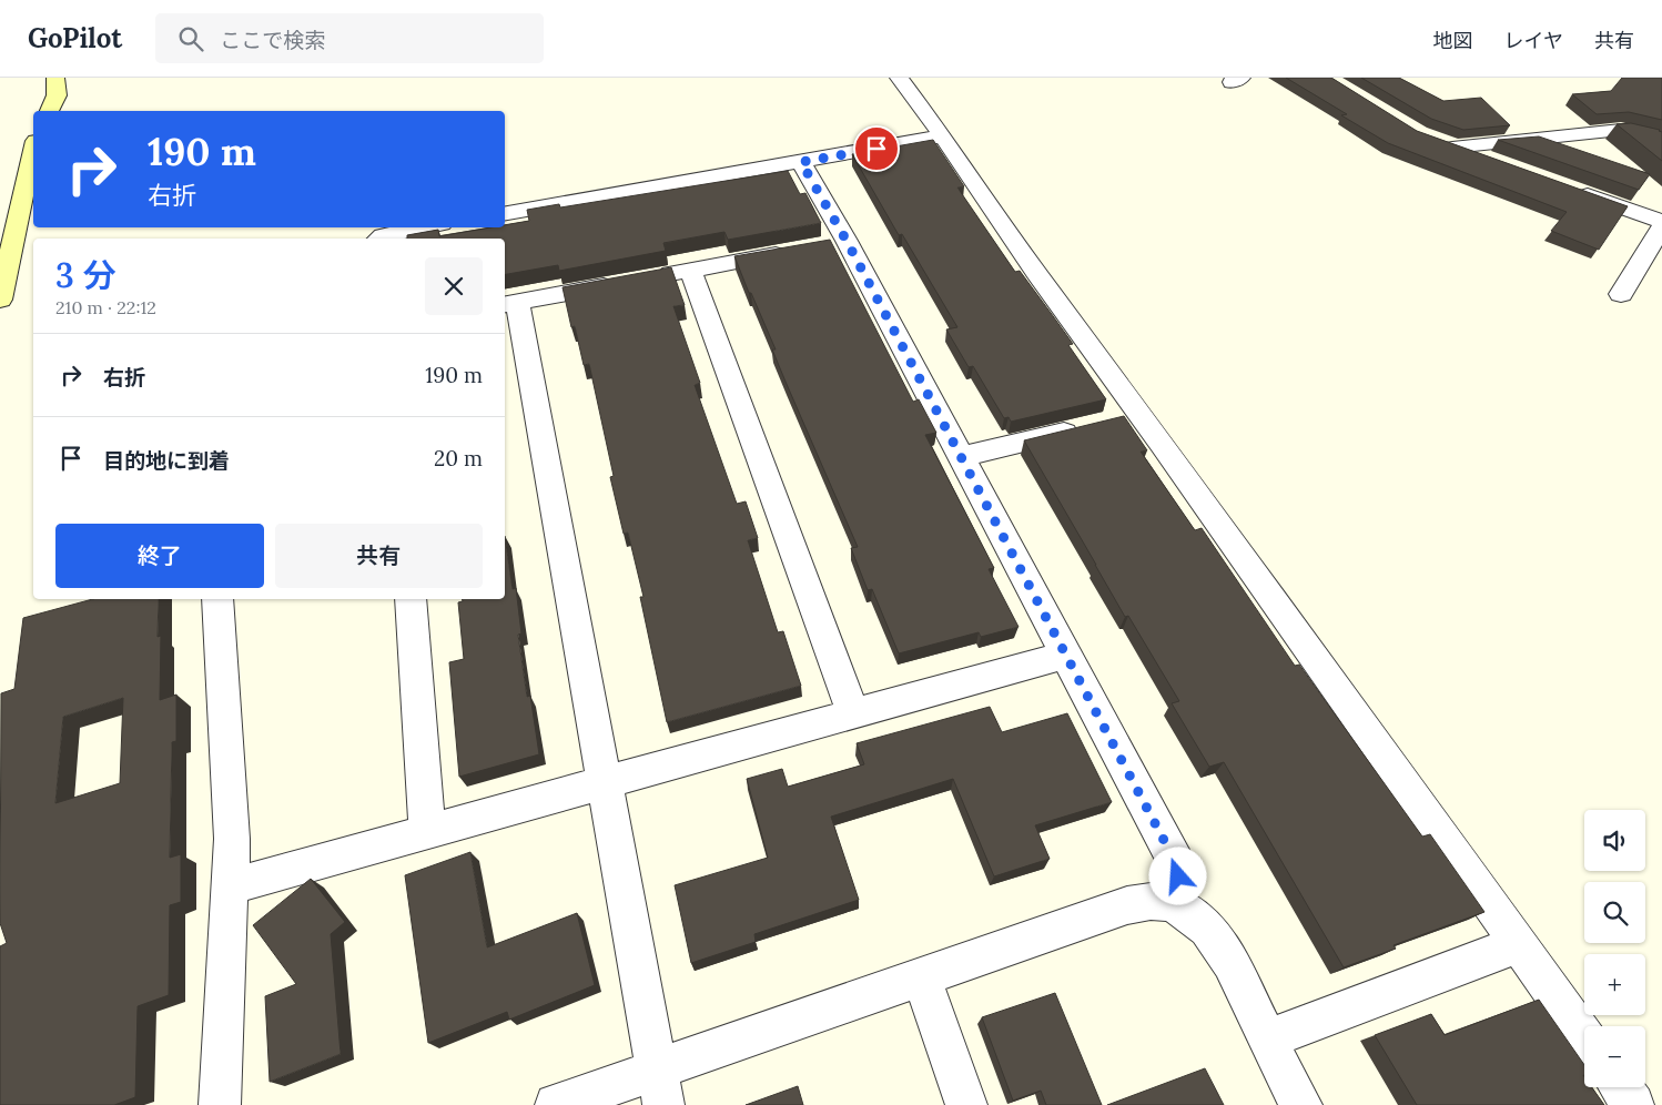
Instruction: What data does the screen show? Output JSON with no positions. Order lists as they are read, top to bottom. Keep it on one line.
{"page":{"header":"GoPilot","search":"ここで検索","nav":["地図","レイヤ","共有"],"turn":["190 m","右折"],"heading":["3 分","210 m · 22:12"],"list":[{"name":"右折","value":"190 m"},{"name":"目的地に到着","value":"20 m"}],"buttons":["終了","共有"],"map_buttons":["+","−"]}}
